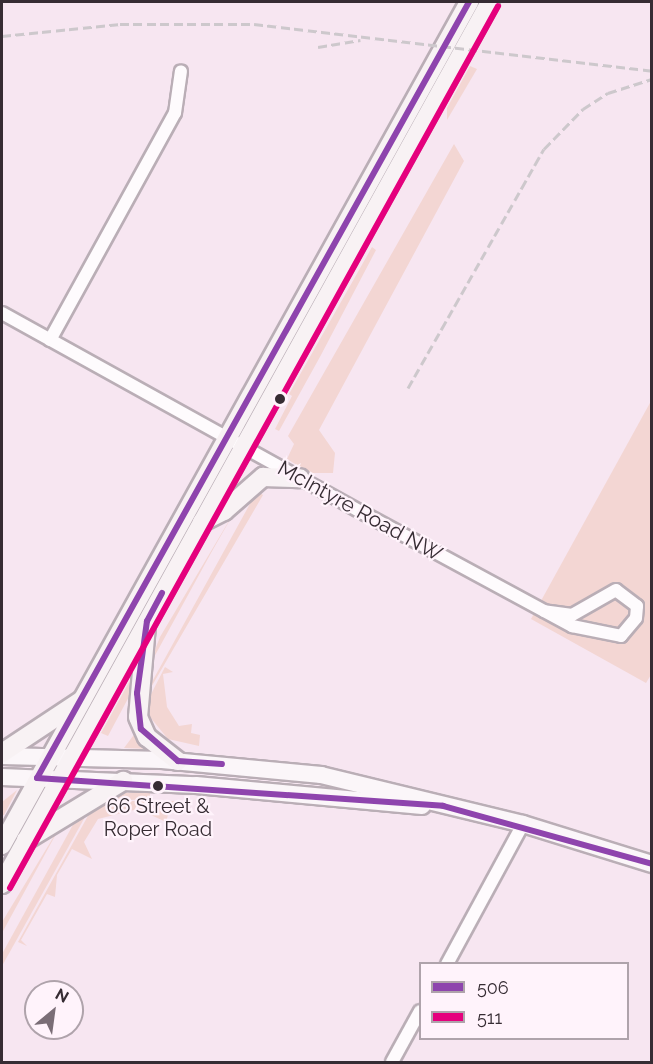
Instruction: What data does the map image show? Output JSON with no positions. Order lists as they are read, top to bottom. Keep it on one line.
{"streets":{"street":["McIntyre Road NW"]},"places":["66 Street & Roper Road"],"lines":["transit line 506","transit line 511"],"legend":["506","511"],"north":"top right"}
